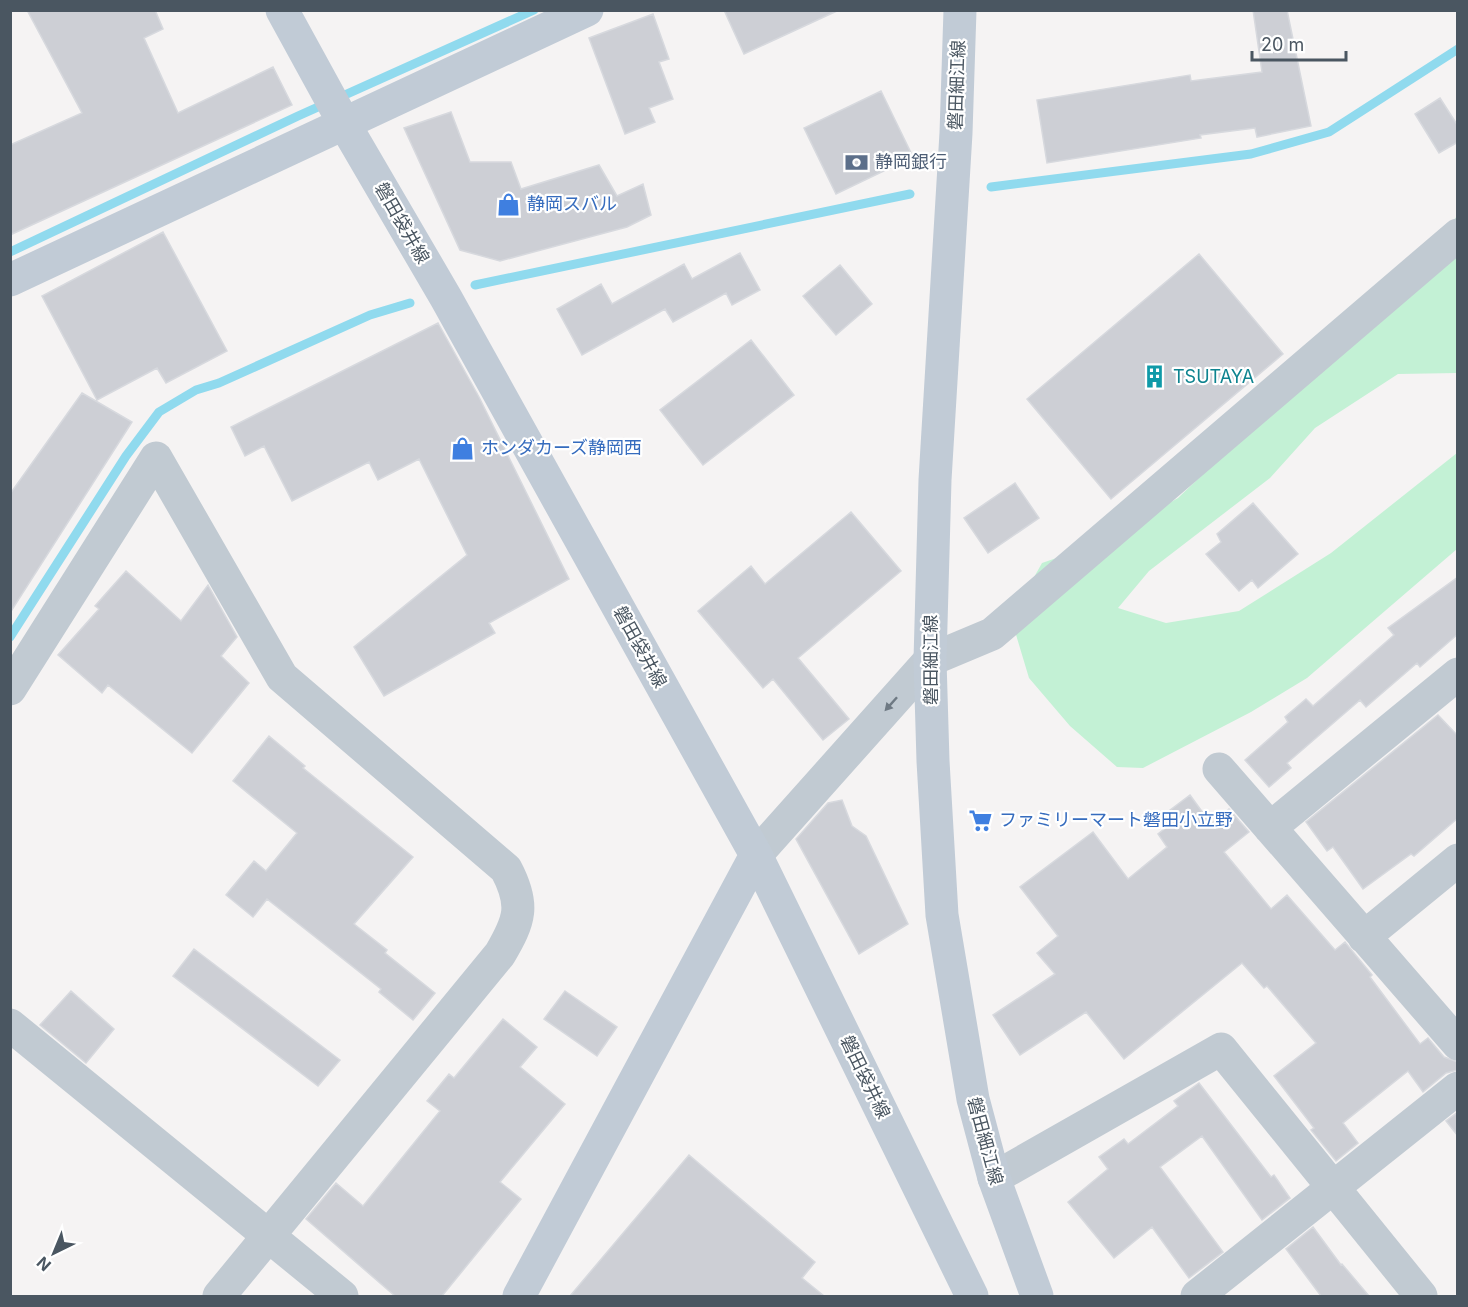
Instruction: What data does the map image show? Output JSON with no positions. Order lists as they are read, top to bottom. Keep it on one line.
{"streets":{"main road":["磐田細江線","磐田袋井線"]},"places":{"bank":["静岡銀行"],"shop":["静岡スバル","ホンダカーズ静岡西"],"building":["TSUTAYA"],"supermarket":["ファミリーマート磐田小立野"]},"scale_bar":"20 m","north":"bottom left"}
